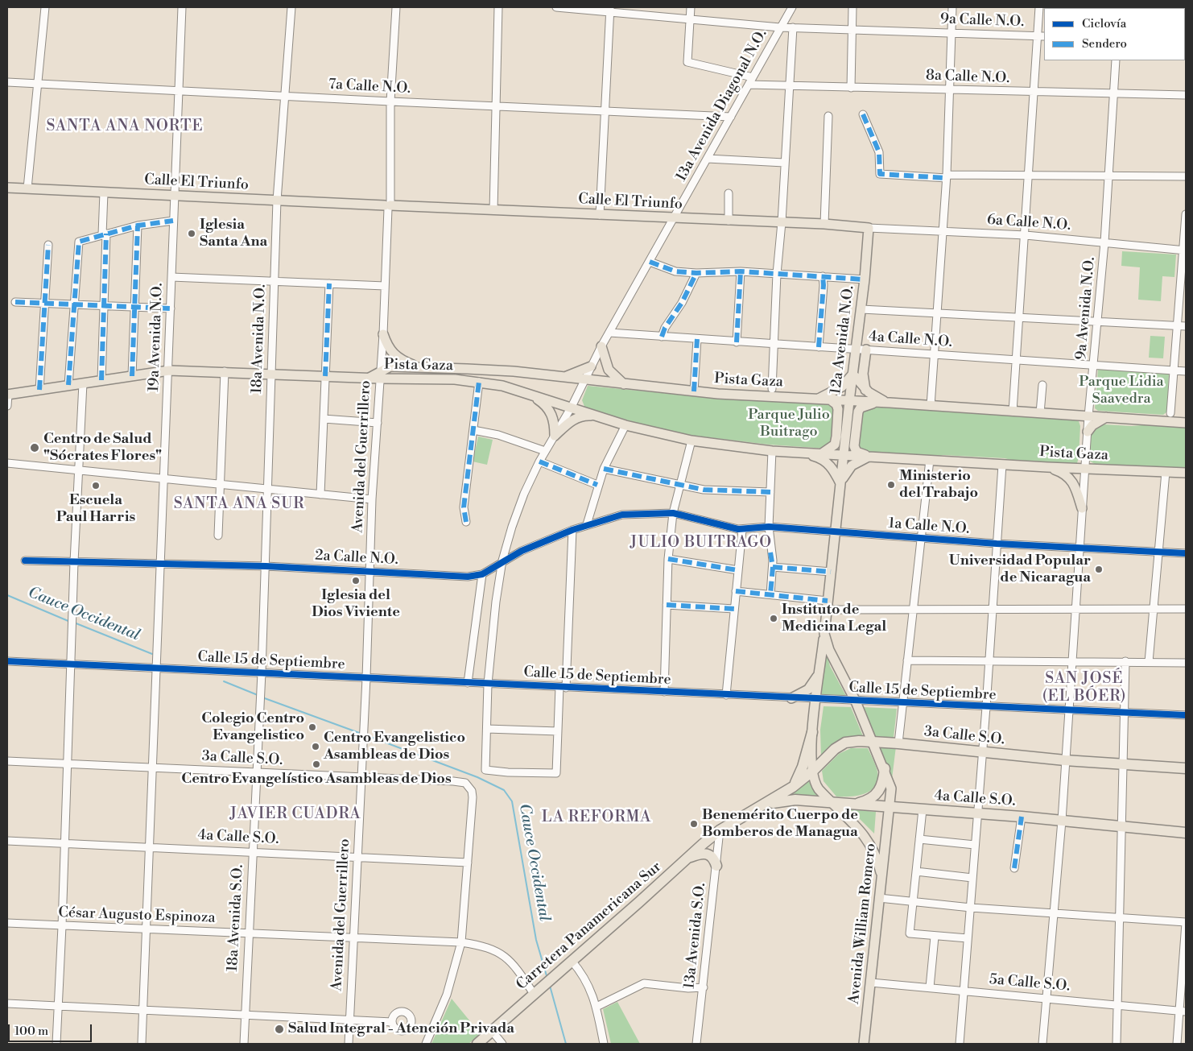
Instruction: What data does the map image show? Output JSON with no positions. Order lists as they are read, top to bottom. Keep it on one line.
{"streets":{"highway":["3a Calle S.O.","4a Calle S.O.","Carretera Panamericana Sur"],"main road":["Calle El Triunfo","12a Avenida N.O.","Pista Gaza","Avenida William Romero"],"street":["9a Calle N.O.","8a Calle N.O.","7a Calle N.O.","13a Avenida Diagonal N.O.","6a Calle N.O.","9a Avenida N.O.","19a Avenida N.O.","18a Avenida N.O.","4a Calle N.O.","Avenida del Guerrillero","1a Calle N.O.","2a Calle N.O.","Calle 15 de Septiembre","César Augusto Espinoza","18a Avenida S.O.","13a Avenida S.O.","5a Calle S.O."]},"crossings":[["9a Calle N.O.","13a Avenida Diagonal N.O."],["8a Calle N.O.","13a Avenida Diagonal N.O."],["8a Calle N.O.","9a Avenida N.O."],["7a Calle N.O.","13a Avenida Diagonal N.O."],["7a Calle N.O.","19a Avenida N.O."],["7a Calle N.O.","18a Avenida N.O."],["7a Calle N.O.","Avenida del Guerrillero"],["13a Avenida Diagonal N.O.","Calle El Triunfo"],["13a Avenida Diagonal N.O.","4a Calle N.O."],["13a Avenida Diagonal N.O.","Pista Gaza"],["13a Avenida Diagonal N.O.","2a Calle N.O."],["13a Avenida Diagonal N.O.","Calle 15 de Septiembre"],["Calle El Triunfo","6a Calle N.O."],["Calle El Triunfo","19a Avenida N.O."],["Calle El Triunfo","18a Avenida N.O."],["Calle El Triunfo","12a Avenida N.O."],["Calle El Triunfo","Avenida del Guerrillero"],["6a Calle N.O.","9a Avenida N.O."],["6a Calle N.O.","12a Avenida N.O."],["9a Avenida N.O.","4a Calle N.O."],["9a Avenida N.O.","Pista Gaza"],["9a Avenida N.O.","1a Calle N.O."],["9a Avenida N.O.","Calle 15 de Septiembre"],["9a Avenida N.O.","3a Calle S.O."],["9a Avenida N.O.","4a Calle S.O."],["9a Avenida N.O.","5a Calle S.O."],["19a Avenida N.O.","2a Calle N.O."],["19a Avenida N.O.","Calle 15 de Septiembre"],["19a Avenida N.O.","3a Calle S.O."],["19a Avenida N.O.","4a Calle S.O."],["19a Avenida N.O.","César Augusto Espinoza"],["18a Avenida N.O.","2a Calle N.O."],["18a Avenida N.O.","Calle 15 de Septiembre"],["18a Avenida N.O.","18a Avenida S.O."],["12a Avenida N.O.","4a Calle N.O."],["12a Avenida N.O.","Pista Gaza"],["12a Avenida N.O.","1a Calle N.O."],["12a Avenida N.O.","Calle 15 de Septiembre"],["12a Avenida N.O.","3a Calle S.O."],["12a Avenida N.O.","4a Calle S.O."],["12a Avenida N.O.","Avenida William Romero"],["Pista Gaza","Avenida del Guerrillero"],["Avenida del Guerrillero","2a Calle N.O."],["Avenida del Guerrillero","Calle 15 de Septiembre"],["Avenida del Guerrillero","3a Calle S.O."],["Avenida del Guerrillero","4a Calle S.O."],["Avenida del Guerrillero","César Augusto Espinoza"],["1a Calle N.O.","2a Calle N.O."],["Calle 15 de Septiembre","18a Avenida S.O."],["3a Calle S.O.","4a Calle S.O."],["3a Calle S.O.","18a Avenida S.O."],["3a Calle S.O.","Avenida William Romero"],["3a Calle S.O.","Carretera Panamericana Sur"],["4a Calle S.O.","18a Avenida S.O."],["4a Calle S.O.","Avenida William Romero"],["4a Calle S.O.","Carretera Panamericana Sur"],["César Augusto Espinoza","18a Avenida S.O."],["César Augusto Espinoza","Carretera Panamericana Sur"],["Avenida William Romero","5a Calle S.O."],["Carretera Panamericana Sur","13a Avenida S.O."]],"districts":["SANTA ANA NORTE","SANTA ANA SUR","JULIO BUITRAGO","SAN JOSÉ (EL BÓER)","JAVIER CUADRA","LA REFORMA"],"water":["Cauce Occidental"],"parks":["Parque Lidia Saavedra","Parque Julio Buitrago"],"places":["Iglesia Santa Ana","Centro de Salud \"Sócrates Flores\"","Ministerio del Trabajo","Escuela Paul Harris","Universidad Popular de Nicaragua","Iglesia del Dios Viviente","Instituto de Medicina Legal","Colegio Centro Evangelistico","Centro Evangelistico Asambleas de Dios","Centro Evangelístico Asambleas de Dios","Benemérito Cuerpo de Bomberos de Managua","Salud Integral - Atención Privada"],"legend":["Ciclovía","Sendero"],"scale_bar":"100 m"}
